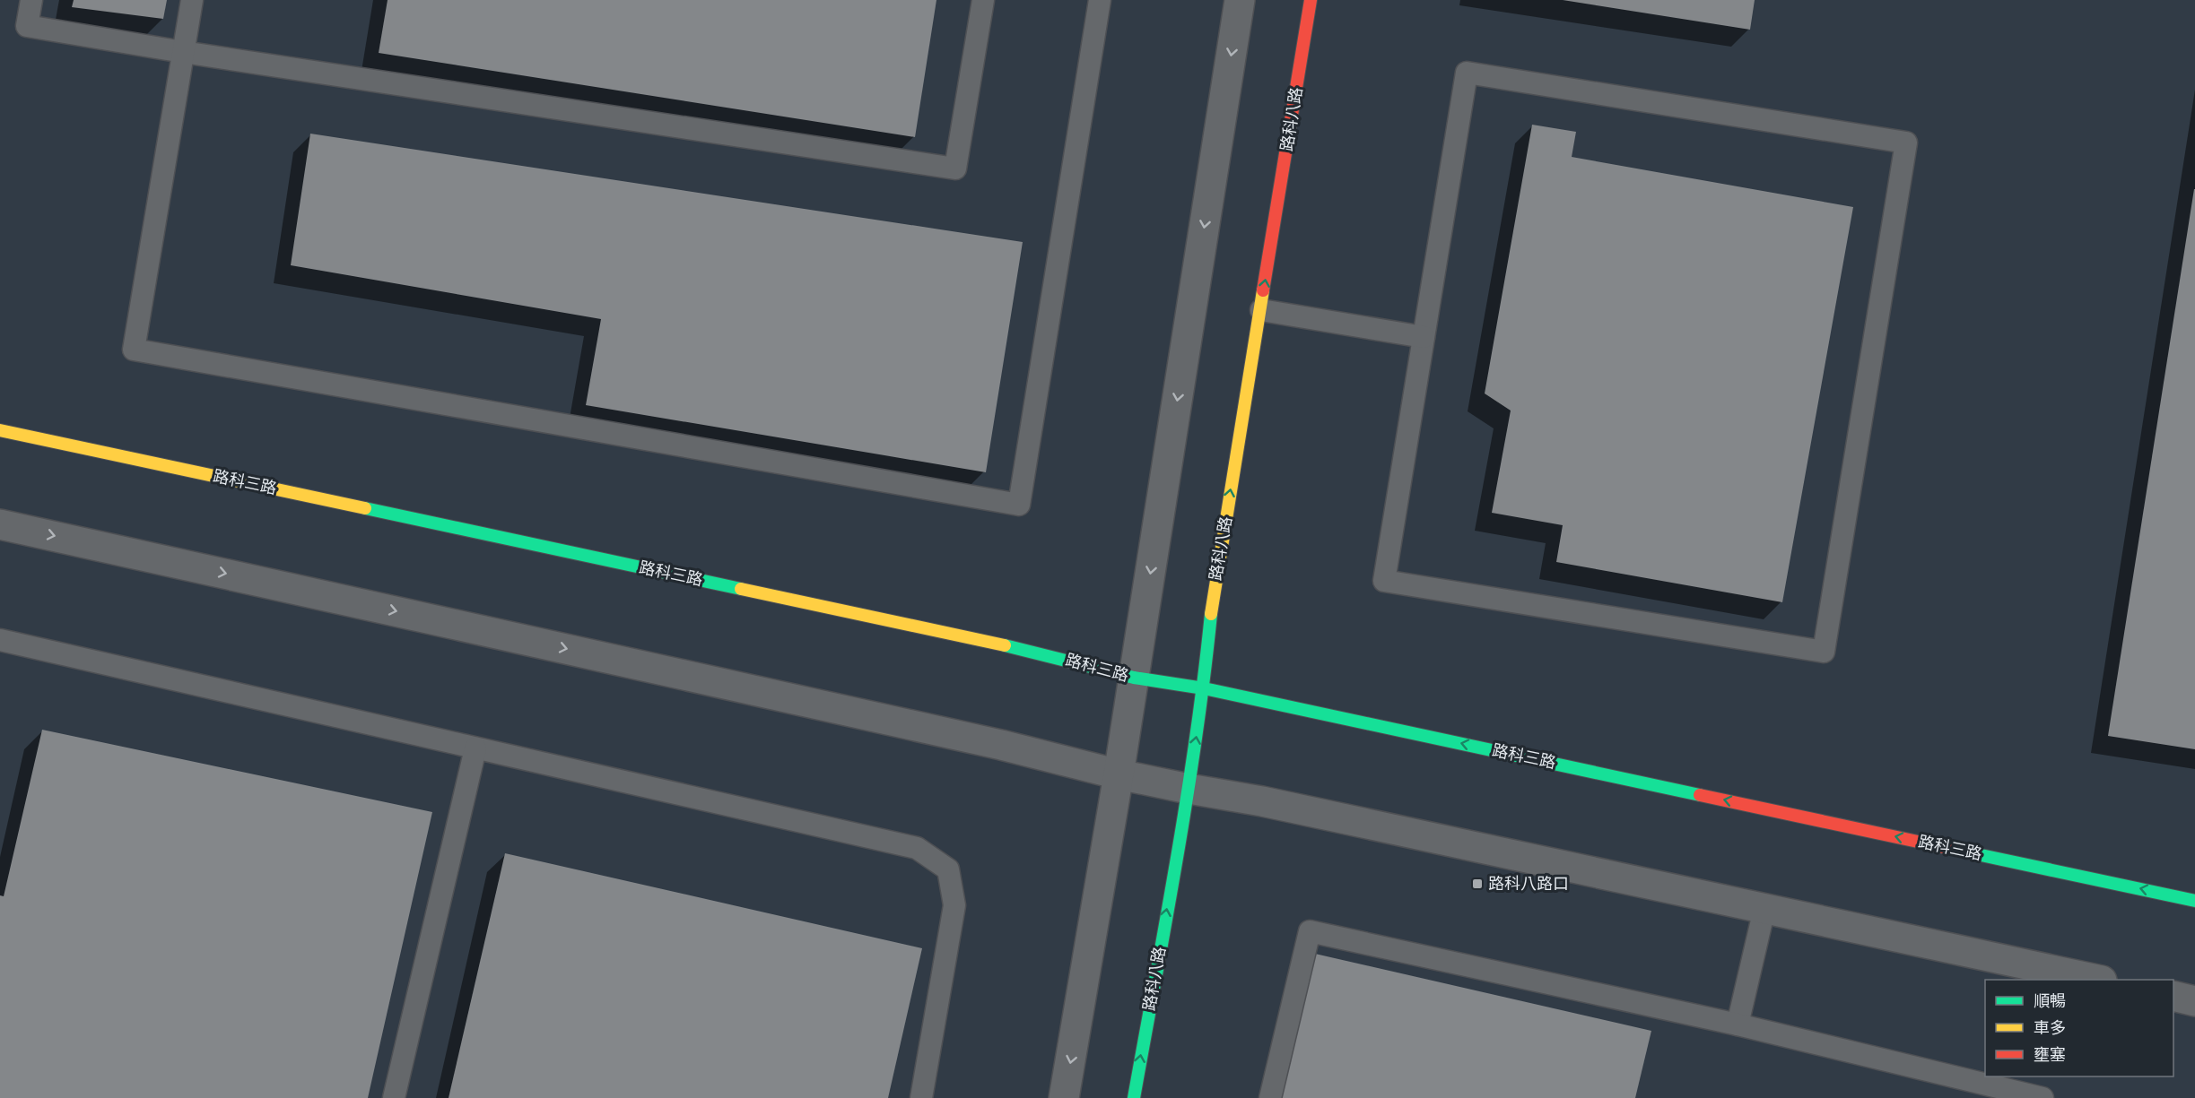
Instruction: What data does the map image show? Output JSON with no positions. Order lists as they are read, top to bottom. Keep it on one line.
{"streets":{"street":["路科八路","路科三路"]},"crossings":[["路科八路","路科三路"]],"places":{"transit":["路科八路口"]},"legend":["順暢","車多","壅塞"]}
